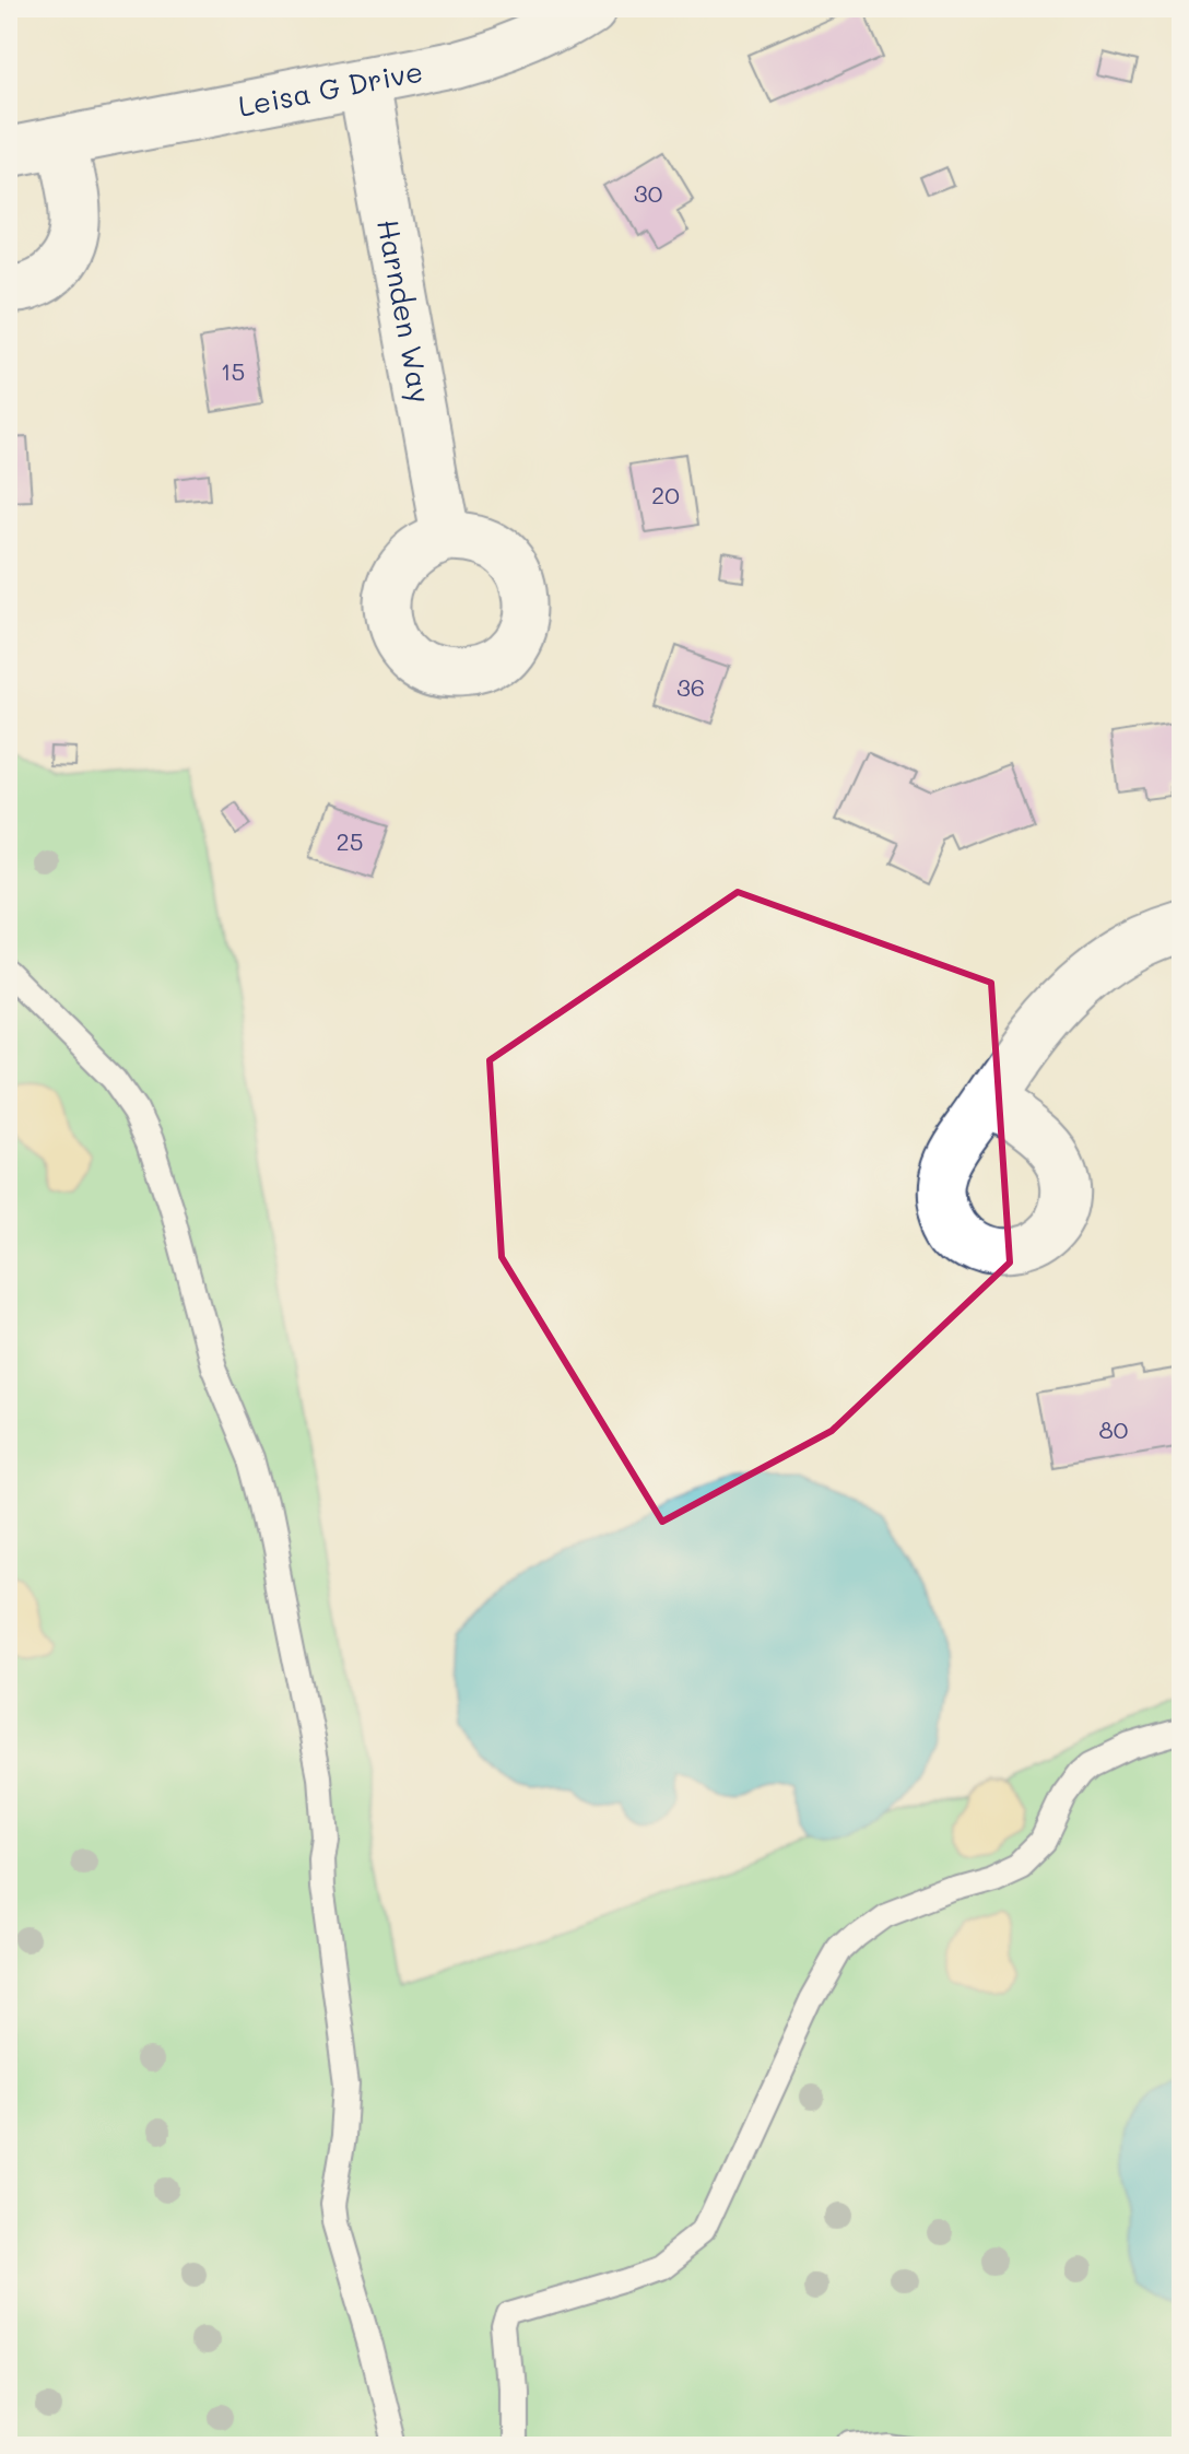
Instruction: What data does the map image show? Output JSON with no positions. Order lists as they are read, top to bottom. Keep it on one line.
{"streets":{"street":["Leisa G Drive","Harnden Way"]},"crossings":[["Leisa G Drive","Harnden Way"]],"house_numbers":["30","15","20","36","25","80"]}
